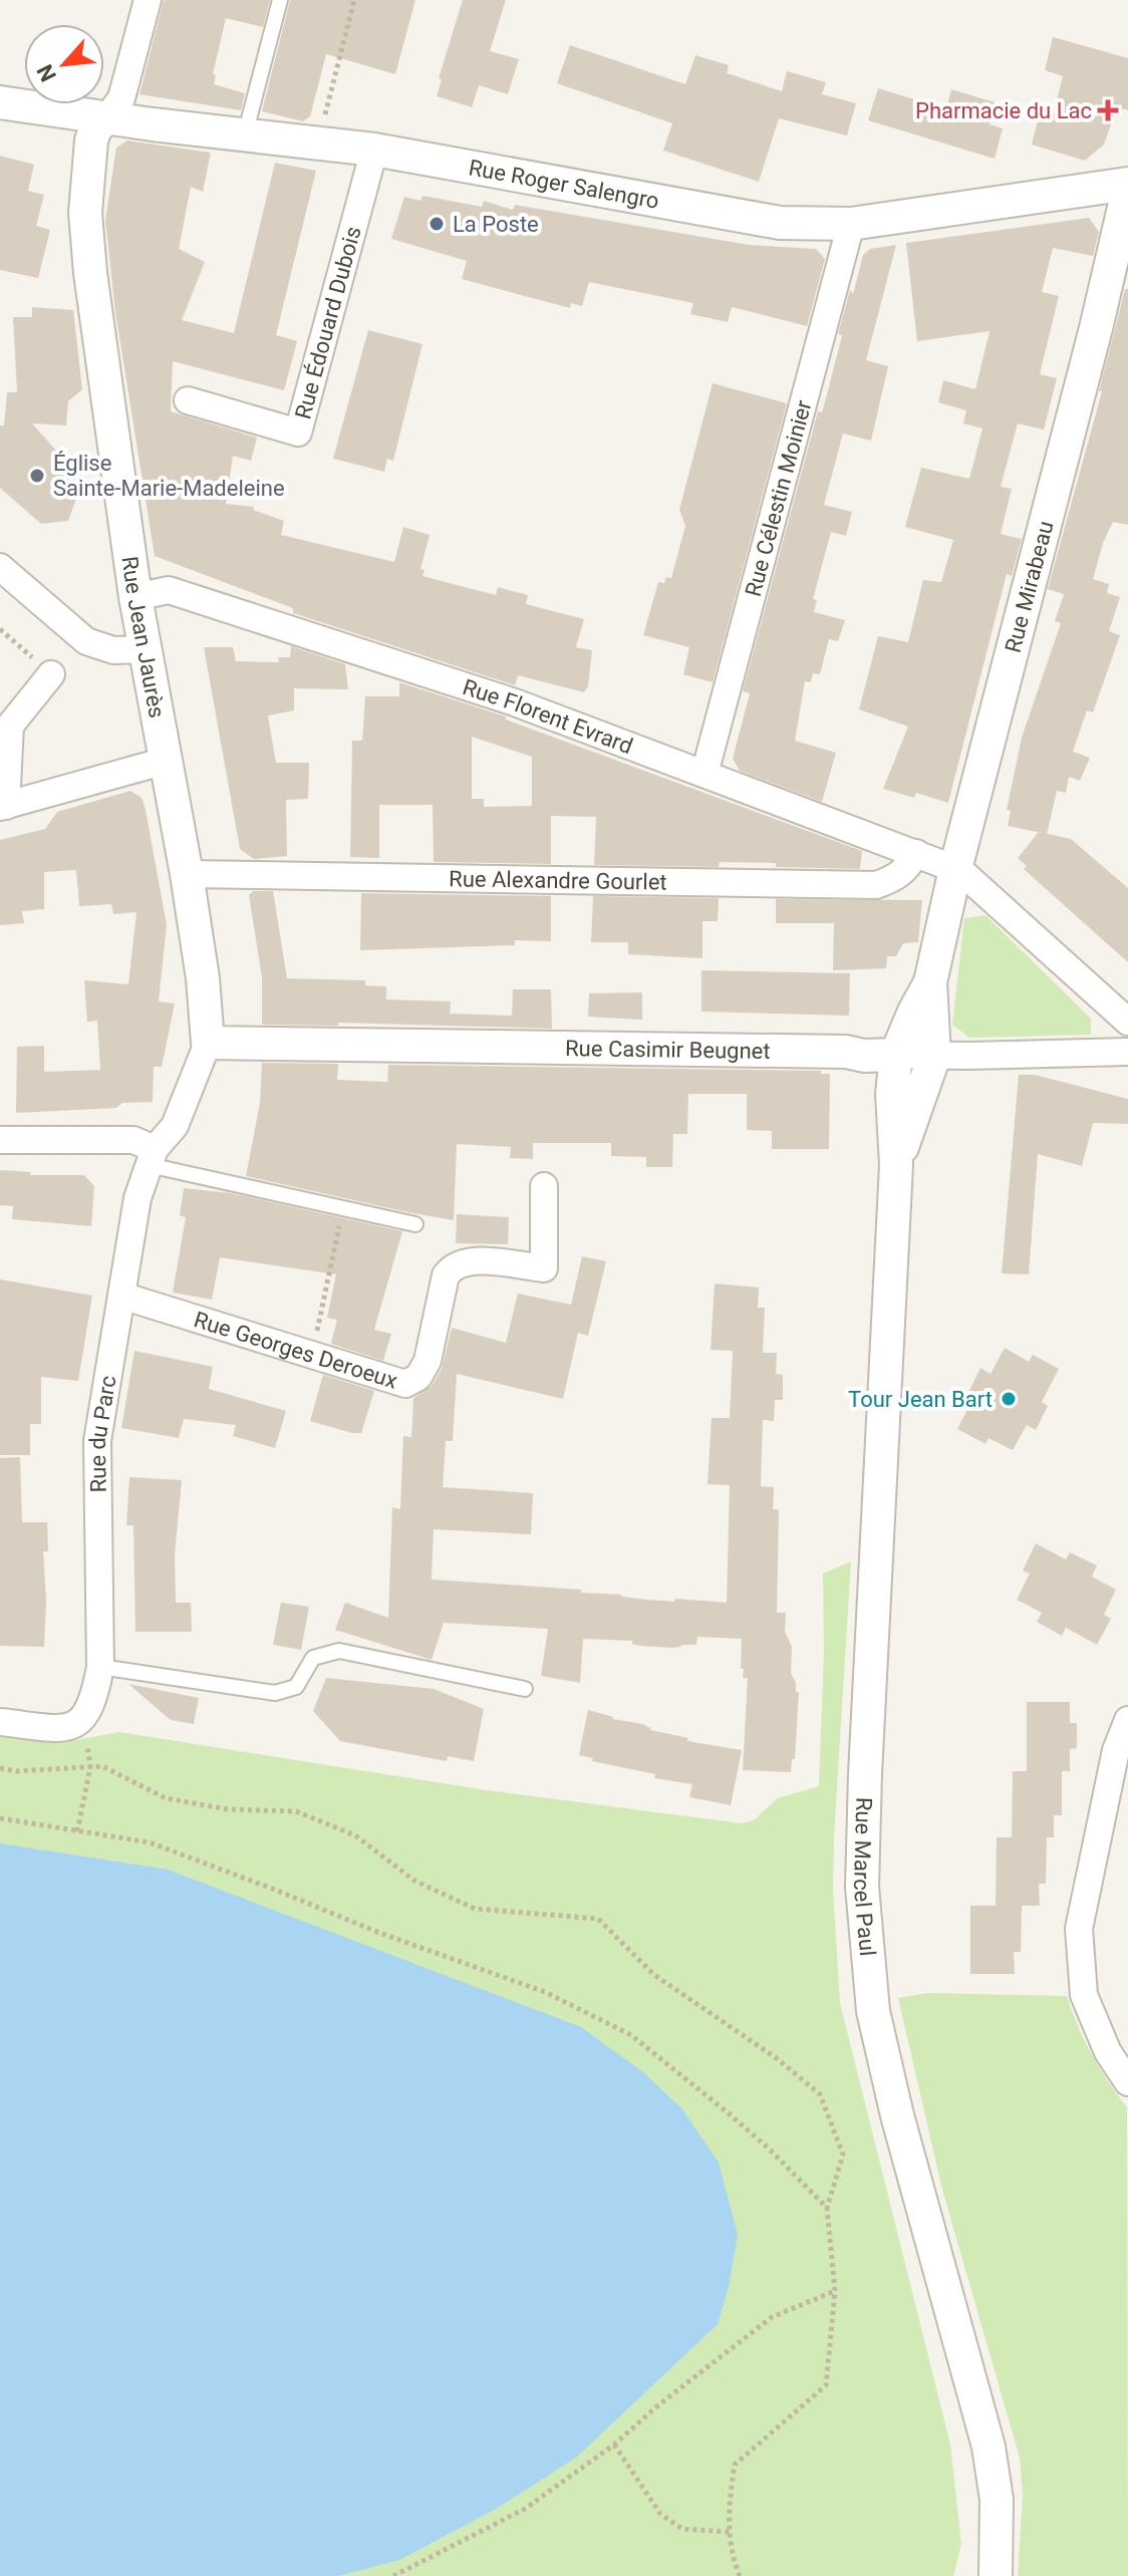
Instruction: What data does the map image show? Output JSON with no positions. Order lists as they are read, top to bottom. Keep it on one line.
{"streets":{"street":["Rue Roger Salengro","Rue Édouard Dubois","Rue Célestin Moinier","Rue Mirabeau","Rue Jean Jaurès","Rue Florent Evrard","Rue Alexandre Gourlet","Rue Casimir Beugnet","Rue Georges Deroeux","Rue du Parc","Rue Marcel Paul"]},"crossings":[["Rue Roger Salengro","Rue Édouard Dubois"],["Rue Roger Salengro","Rue Célestin Moinier"],["Rue Roger Salengro","Rue Jean Jaurès"],["Rue Célestin Moinier","Rue Florent Evrard"],["Rue Mirabeau","Rue Florent Evrard"],["Rue Mirabeau","Rue Casimir Beugnet"],["Rue Mirabeau","Rue Marcel Paul"],["Rue Jean Jaurès","Rue Florent Evrard"],["Rue Jean Jaurès","Rue Alexandre Gourlet"],["Rue Jean Jaurès","Rue Casimir Beugnet"],["Rue Jean Jaurès","Rue du Parc"],["Rue Florent Evrard","Rue Alexandre Gourlet"],["Rue Casimir Beugnet","Rue Marcel Paul"],["Rue Georges Deroeux","Rue du Parc"]],"places":{"health":["Pharmacie du Lac"],"other":["La Poste","Église Sainte-Marie-Madeleine","Tour Jean Bart"]},"north":"bottom left"}
